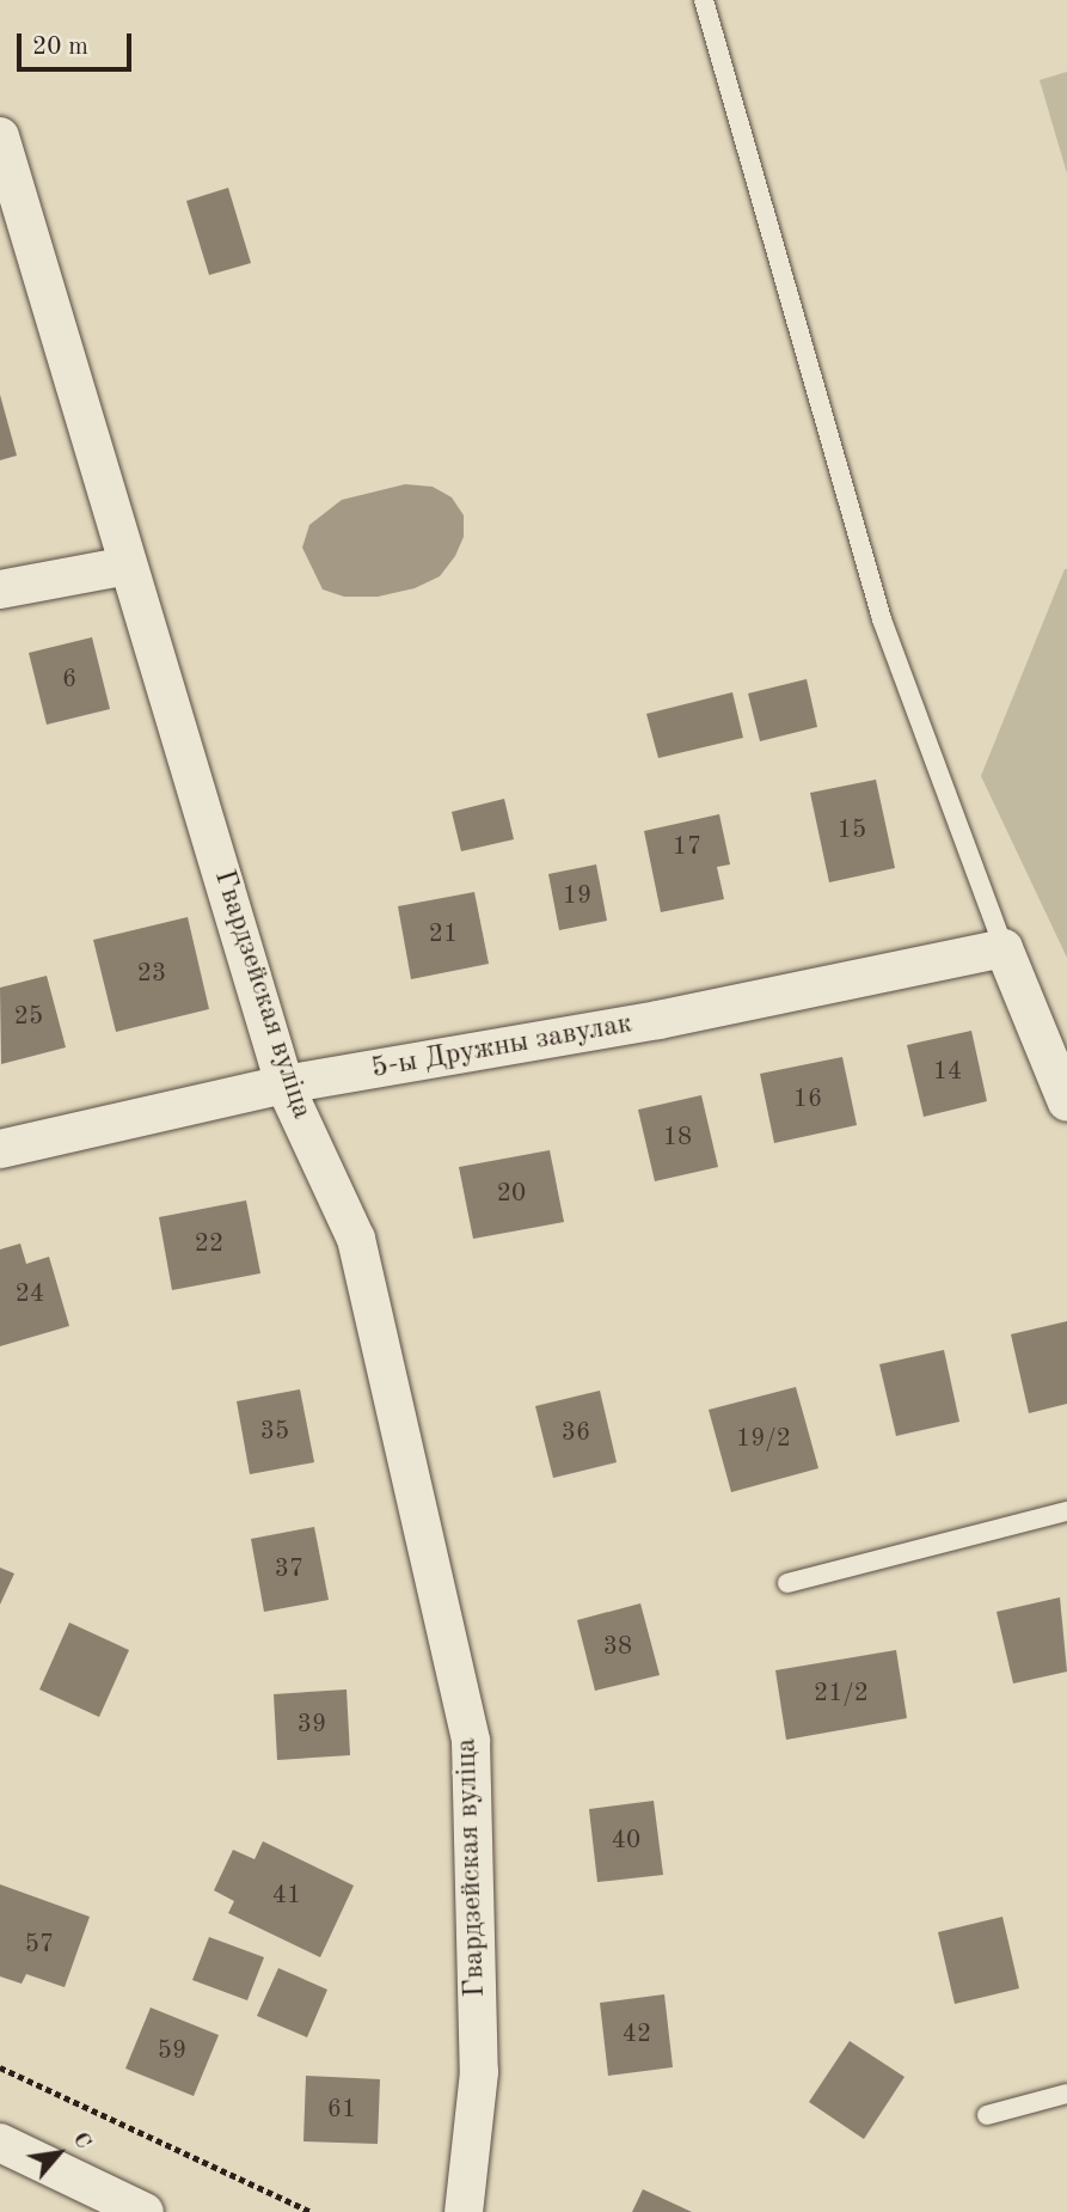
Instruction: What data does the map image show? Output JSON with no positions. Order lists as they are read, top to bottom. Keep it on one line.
{"streets":{"street":["Гвардзейская вуліца","5-ы Дружны завулак"]},"crossings":[["Гвардзейская вуліца","5-ы Дружны завулак"]],"house_numbers":["6","15","17","19","21","23","25","14","16","18","20","22","24","35","36","19/2","37","38","21/2","39","40","41","57","42","59","61"],"scale_bar":"20 m","north":"top right"}
